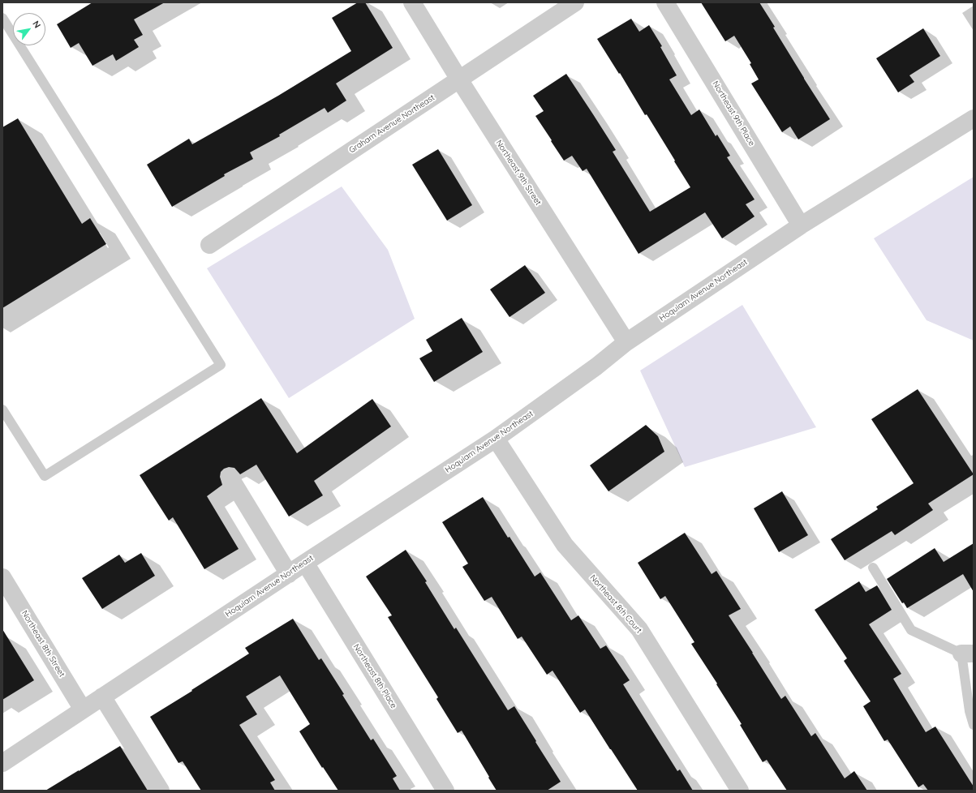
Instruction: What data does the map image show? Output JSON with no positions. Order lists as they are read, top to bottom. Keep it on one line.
{"streets":{"street":["Northeast 9th Place","Graham Avenue Northeast","Northeast 9th Street","Hoquiam Avenue Northeast","Northeast 8th Court","Northeast 8th Street","Northeast 8th Place"]},"crossings":[["Northeast 9th Place","Hoquiam Avenue Northeast"],["Graham Avenue Northeast","Northeast 9th Street"],["Northeast 9th Street","Hoquiam Avenue Northeast"],["Hoquiam Avenue Northeast","Northeast 8th Court"],["Hoquiam Avenue Northeast","Northeast 8th Street"],["Hoquiam Avenue Northeast","Northeast 8th Place"]],"north":"top right"}
